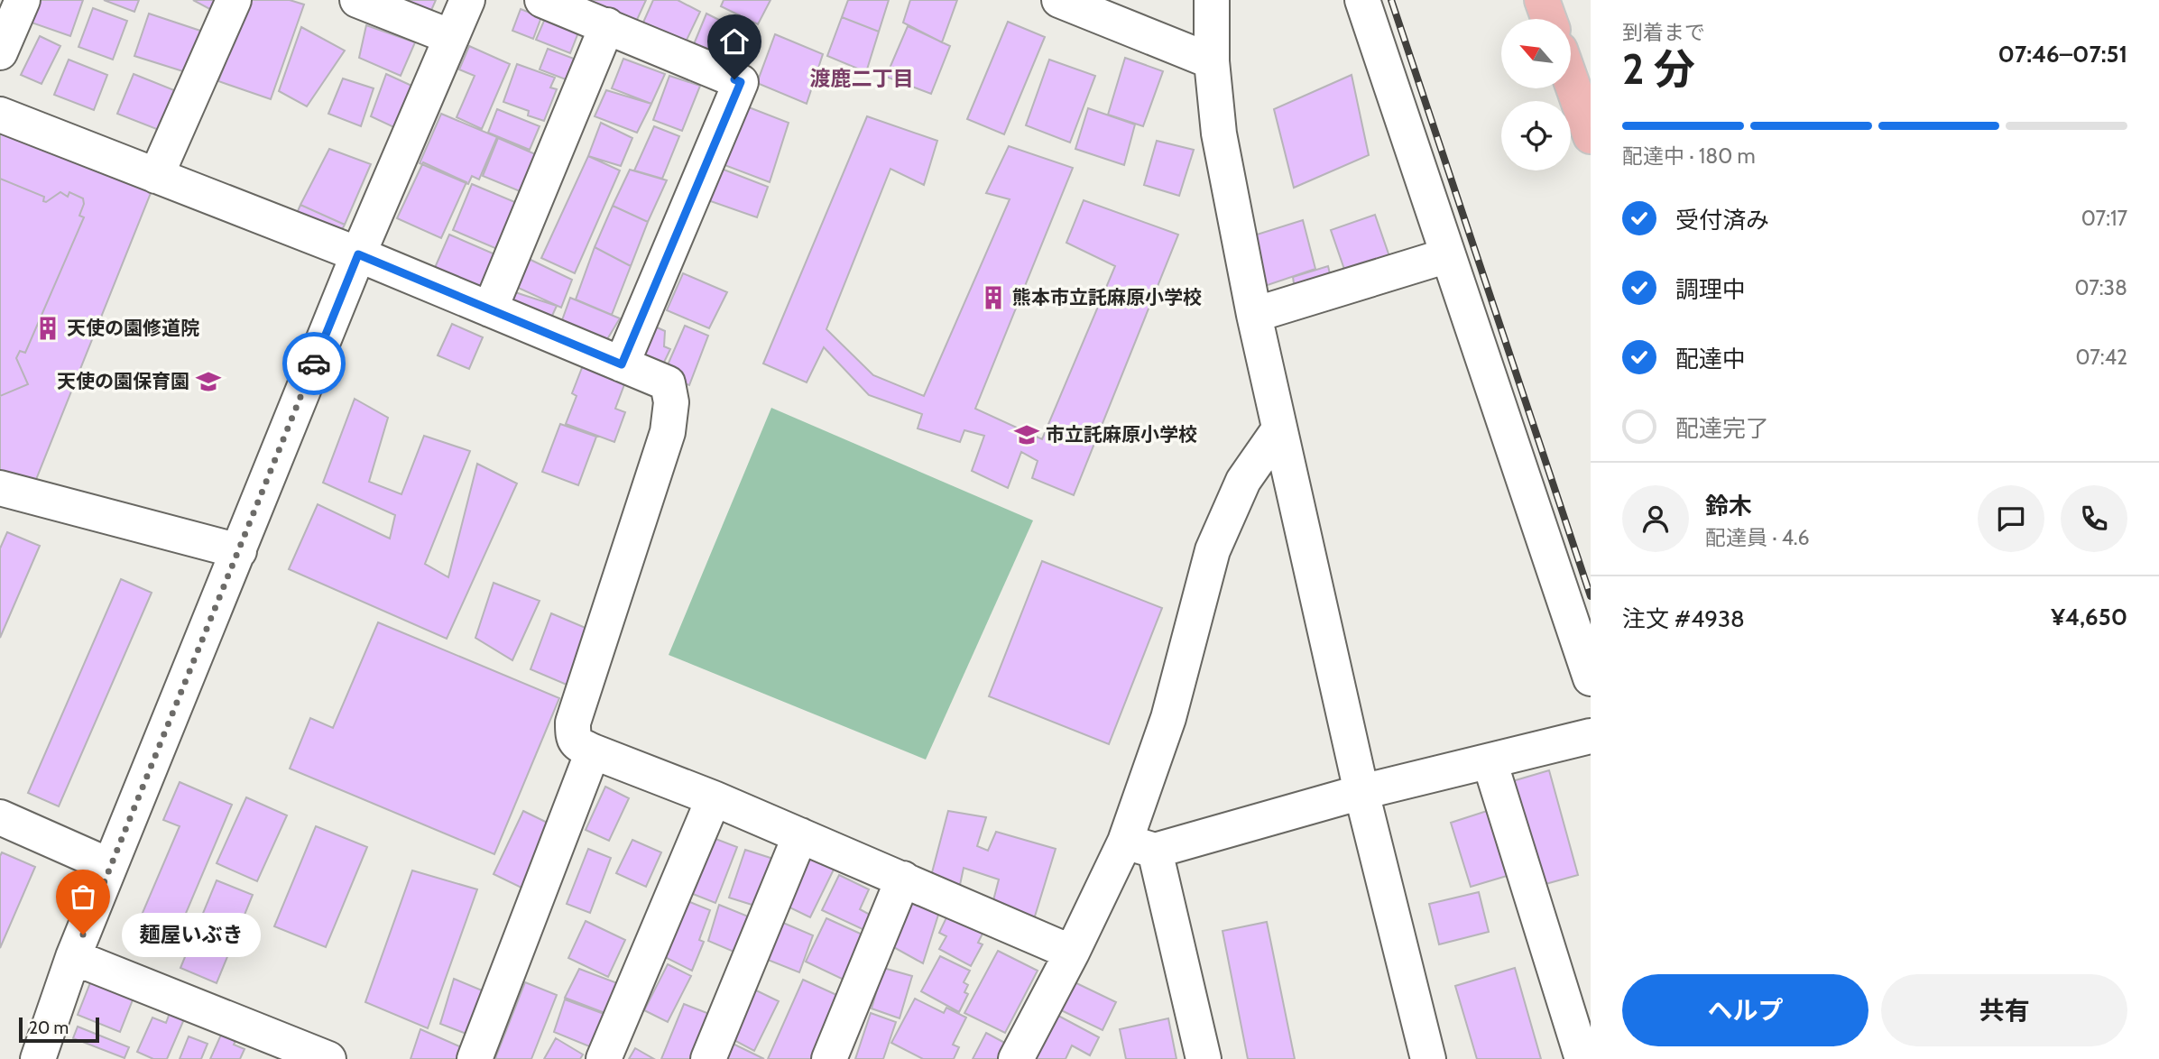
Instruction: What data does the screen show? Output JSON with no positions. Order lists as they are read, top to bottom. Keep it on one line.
{"districts":["渡鹿二丁目"],"places":{"building":["熊本市立託麻原小学校","天使の園修道院"],"school or university":["天使の園保育園","市立託麻原小学校"],"other":["麺屋いぶき"]},"scale_bar":"20 m","north":"top left","page":{"heading":["2 分","到着まで","07:46–07:51"],"panel":["鈴木","配達員 · 4.6","注文 #4938","¥4,650"],"bar":"配達中 · 180 m","list":[["受付済み","07:17"],["調理中","07:38"],["配達中","07:42"],"配達完了"],"bubble":"麺屋いぶき","buttons":["ヘルプ","共有"],"scale":"20 m"}}
